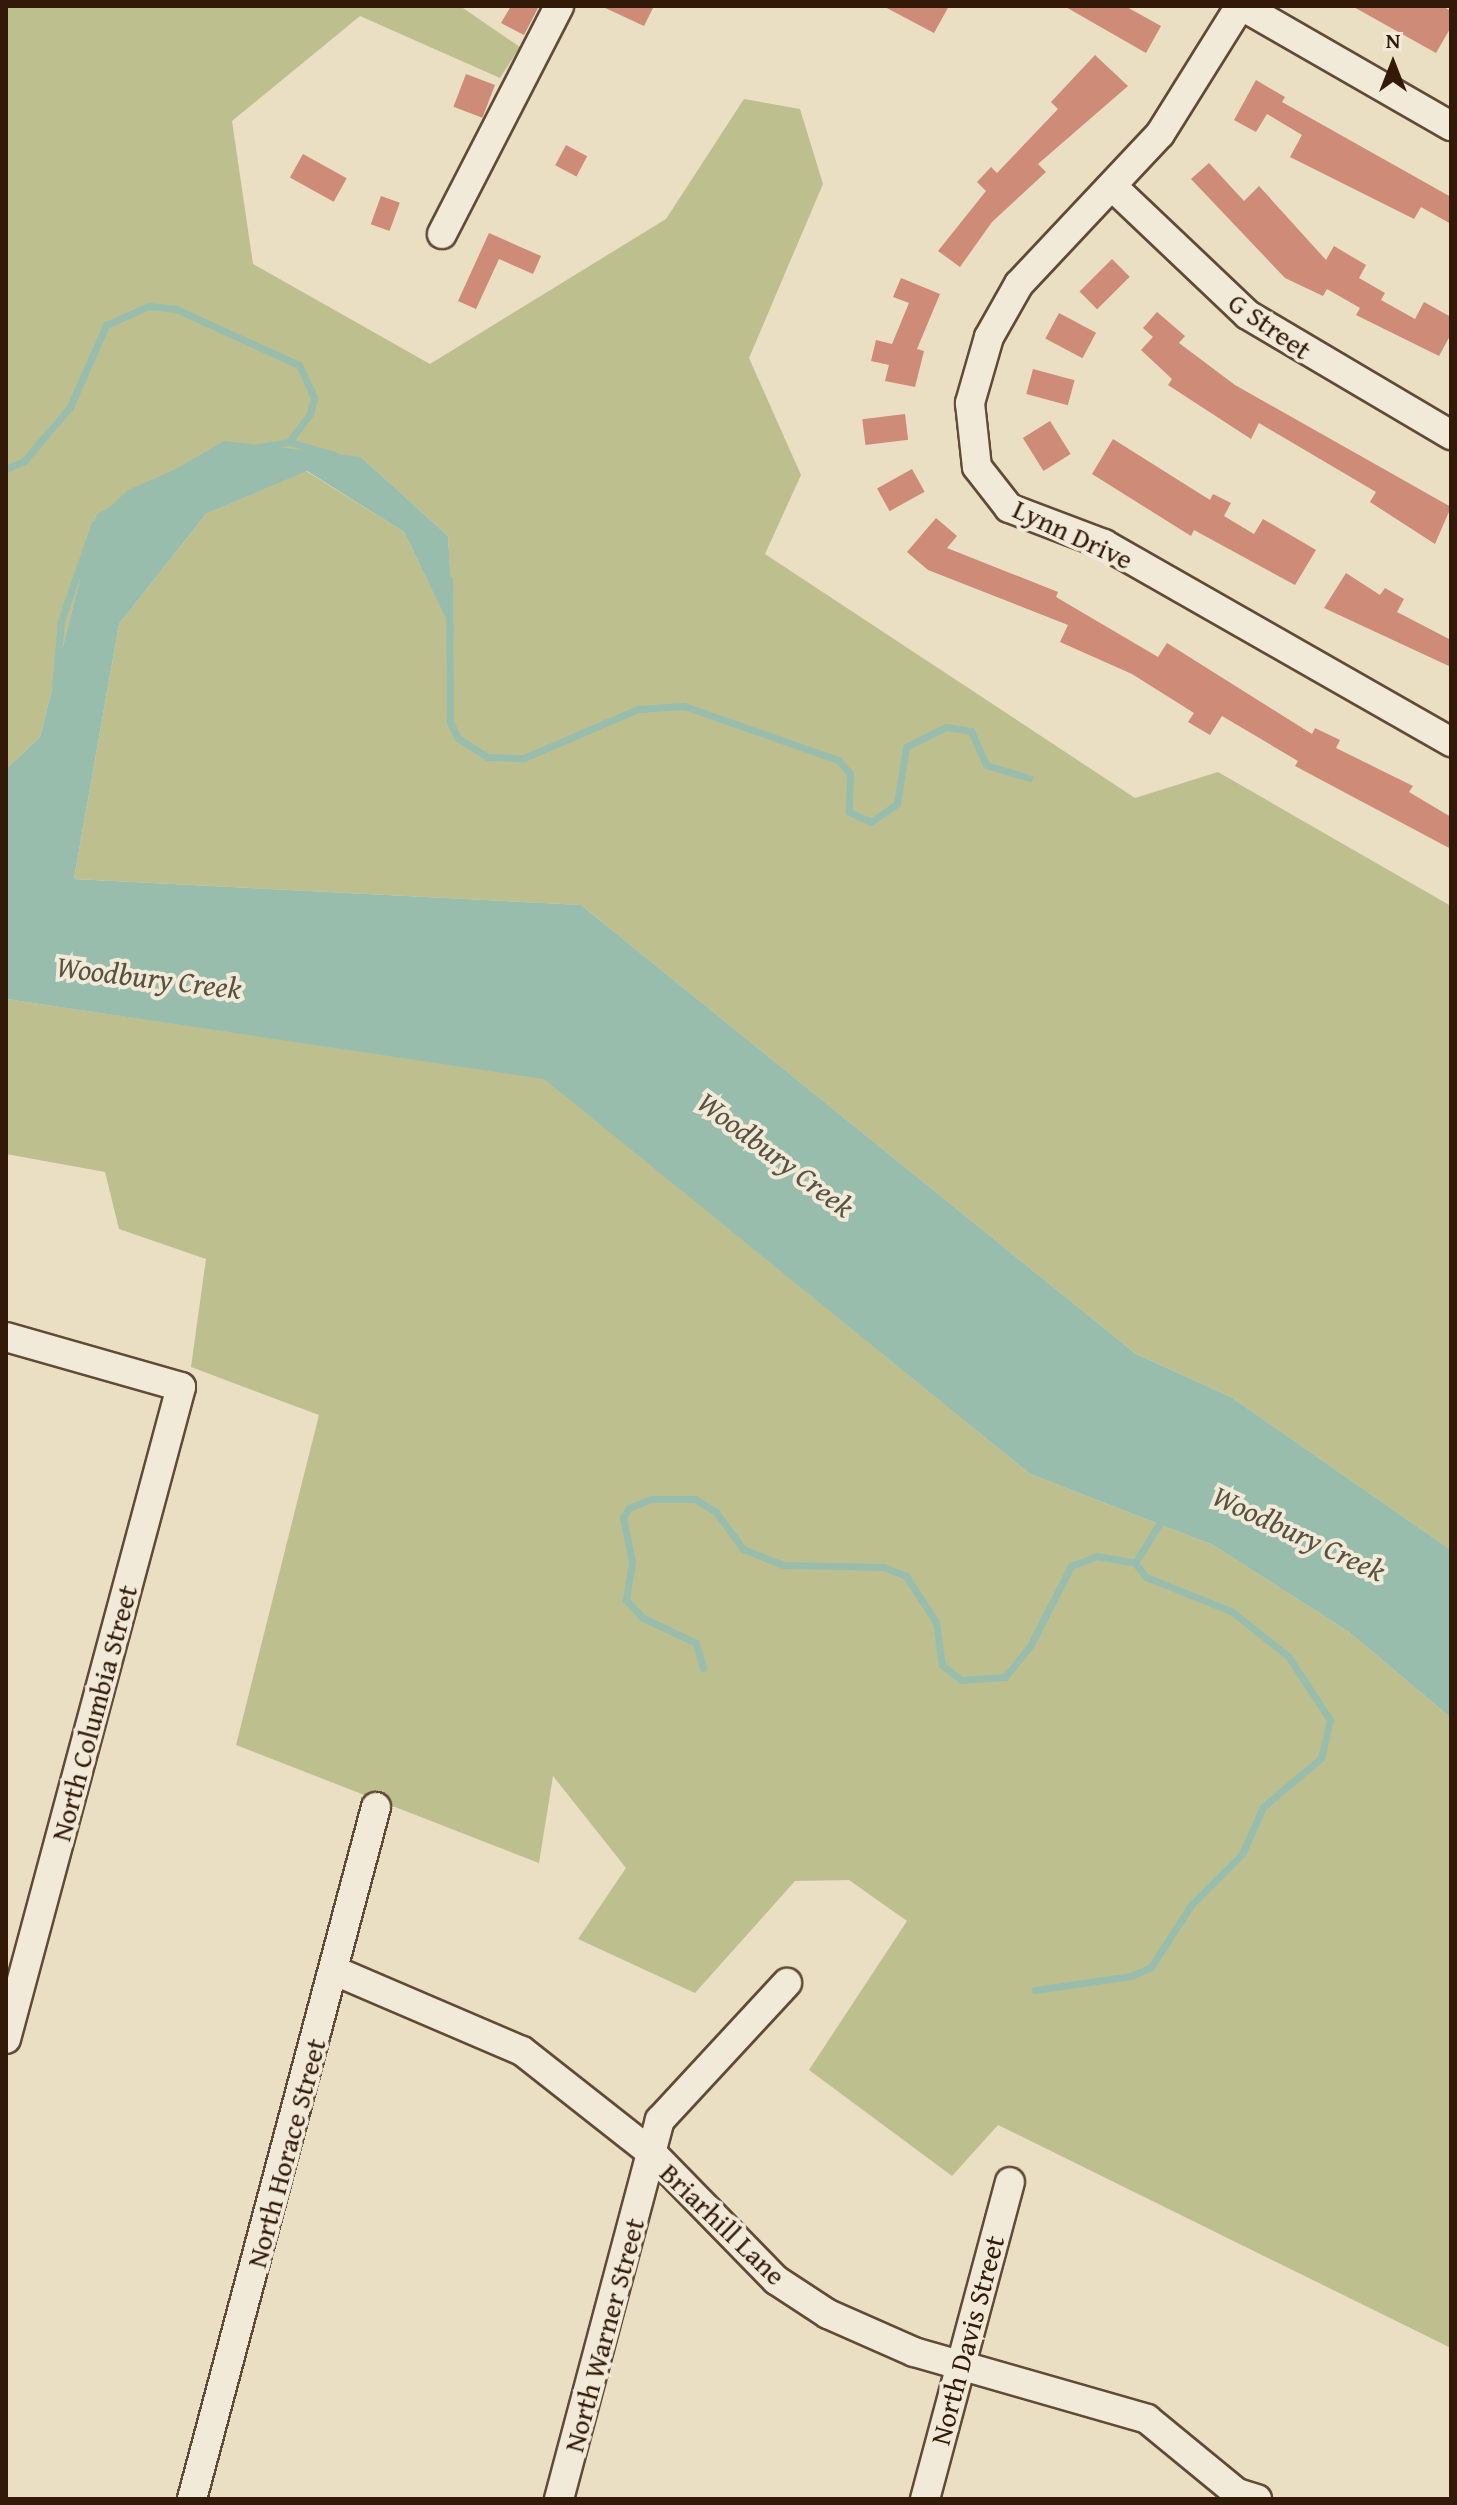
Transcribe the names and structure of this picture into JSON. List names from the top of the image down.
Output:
{
  "streets": {
    "street": [
      "G Street",
      "Lynn Drive",
      "North Columbia Street",
      "North Horace Street",
      "Briarhill Lane",
      "North Warner Street",
      "North Davis Street"
    ]
  },
  "crossings": [
    ["G Street", "Lynn Drive"],
    ["North Horace Street", "Briarhill Lane"],
    ["Briarhill Lane", "North Warner Street"],
    ["Briarhill Lane", "North Davis Street"]
  ],
  "water": ["Woodbury Creek"],
  "north": "top"
}
